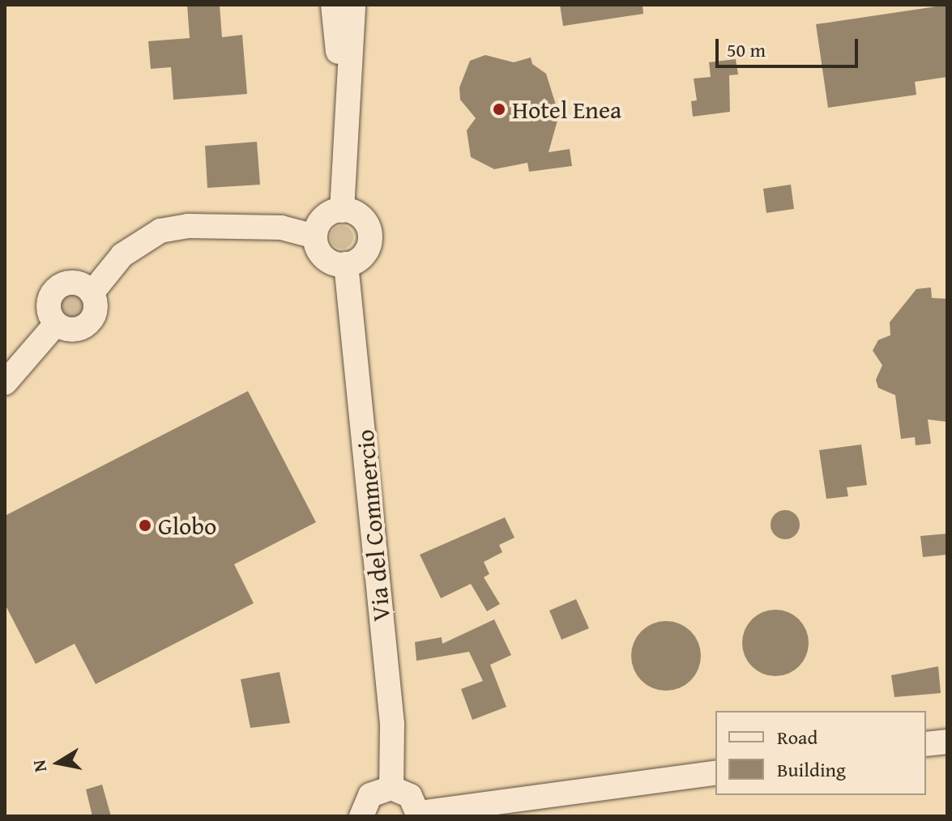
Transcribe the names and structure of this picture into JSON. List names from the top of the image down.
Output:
{
  "streets": {
    "street": ["Via del Commercio"]
  },
  "places": ["Hotel Enea", "Globo"],
  "legend": ["Road", "Building"],
  "scale_bar": "50 m",
  "north": "left"
}
